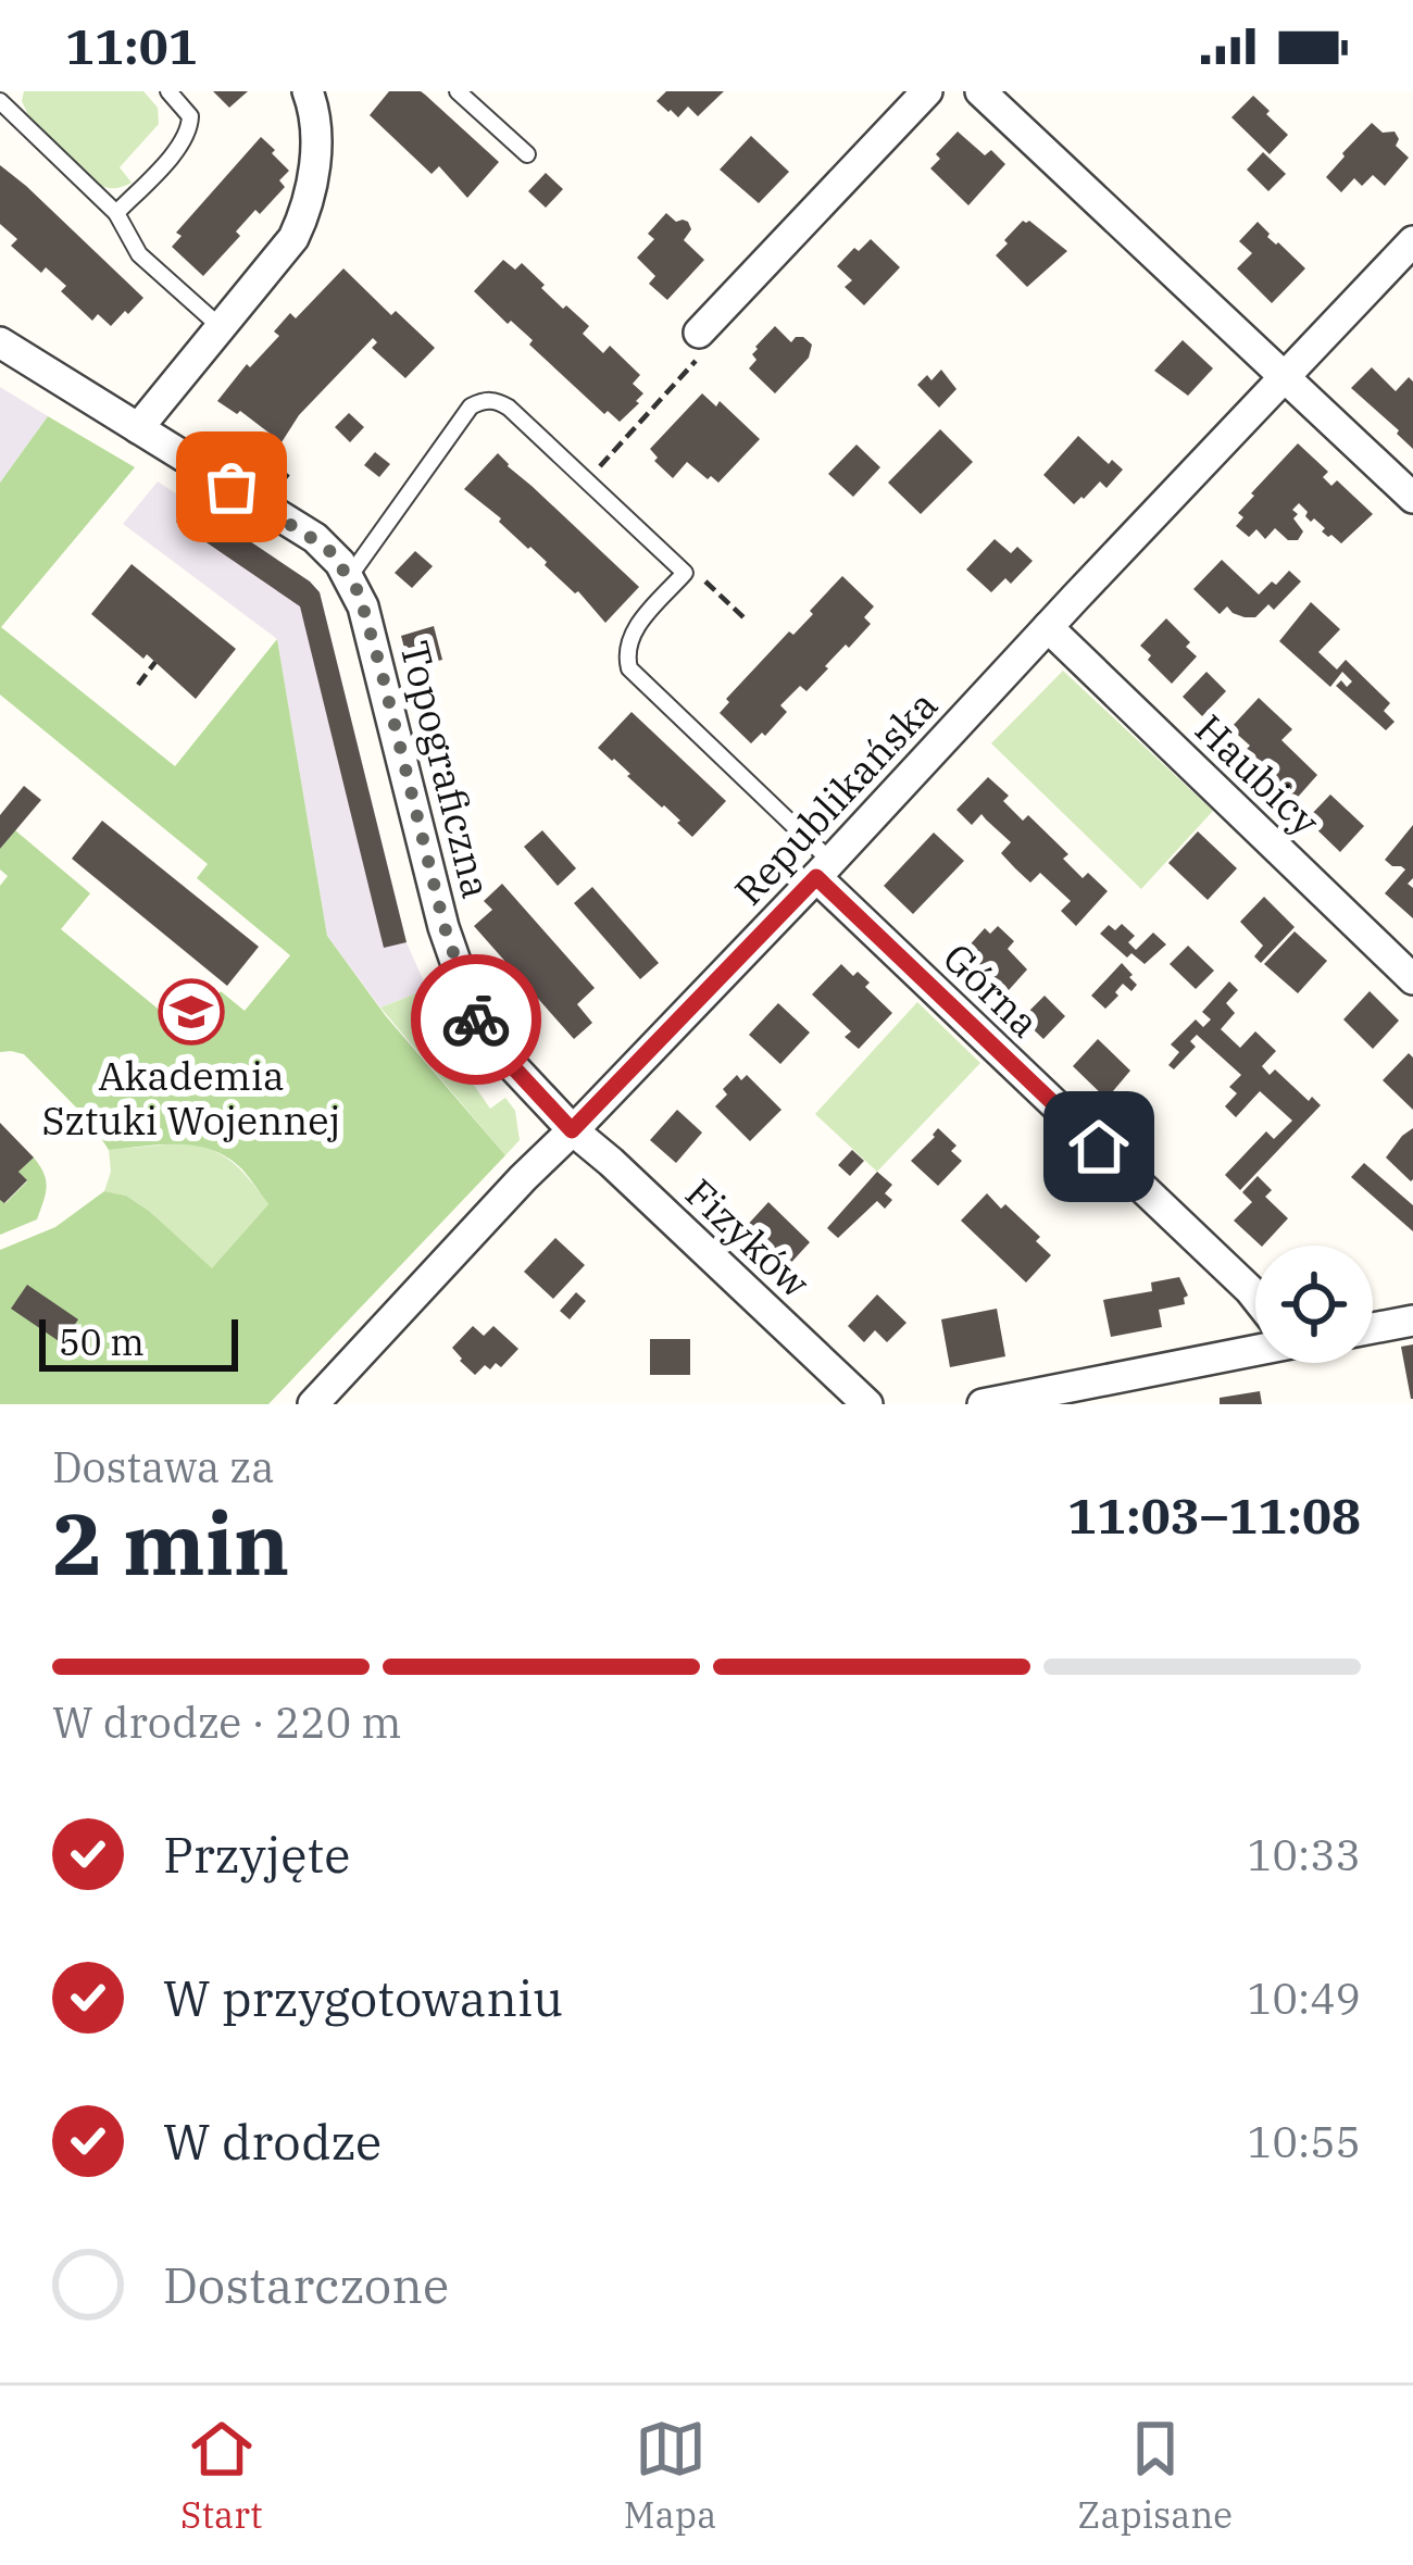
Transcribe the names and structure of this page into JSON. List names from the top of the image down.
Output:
{
  "streets": {
    "street": [
      "Topograficzna",
      "Haubicy",
      "Republikańska",
      "Górna",
      "Fizyków"
    ]
  },
  "crossings": [
    ["Topograficzna", "Republikańska"],
    ["Topograficzna", "Fizyków"],
    ["Haubicy", "Republikańska"],
    ["Republikańska", "Górna"],
    ["Republikańska", "Fizyków"]
  ],
  "places": {
    "school or university": ["Akademia Sztuki Wojennej"]
  },
  "scale_bar": "50 m",
  "page": {
    "status": "11:01",
    "scale": "50 m",
    "heading": ["2 min", "Dostawa za", "11:03–11:08"],
    "bar": "W drodze · 220 m",
    "list": [
      ["Przyjęte", "10:33"],
      ["W przygotowaniu", "10:49"],
      ["W drodze", "10:55"],
      "Dostarczone"
    ],
    "tabs": ["Start", "Mapa", "Zapisane"]
  }
}
